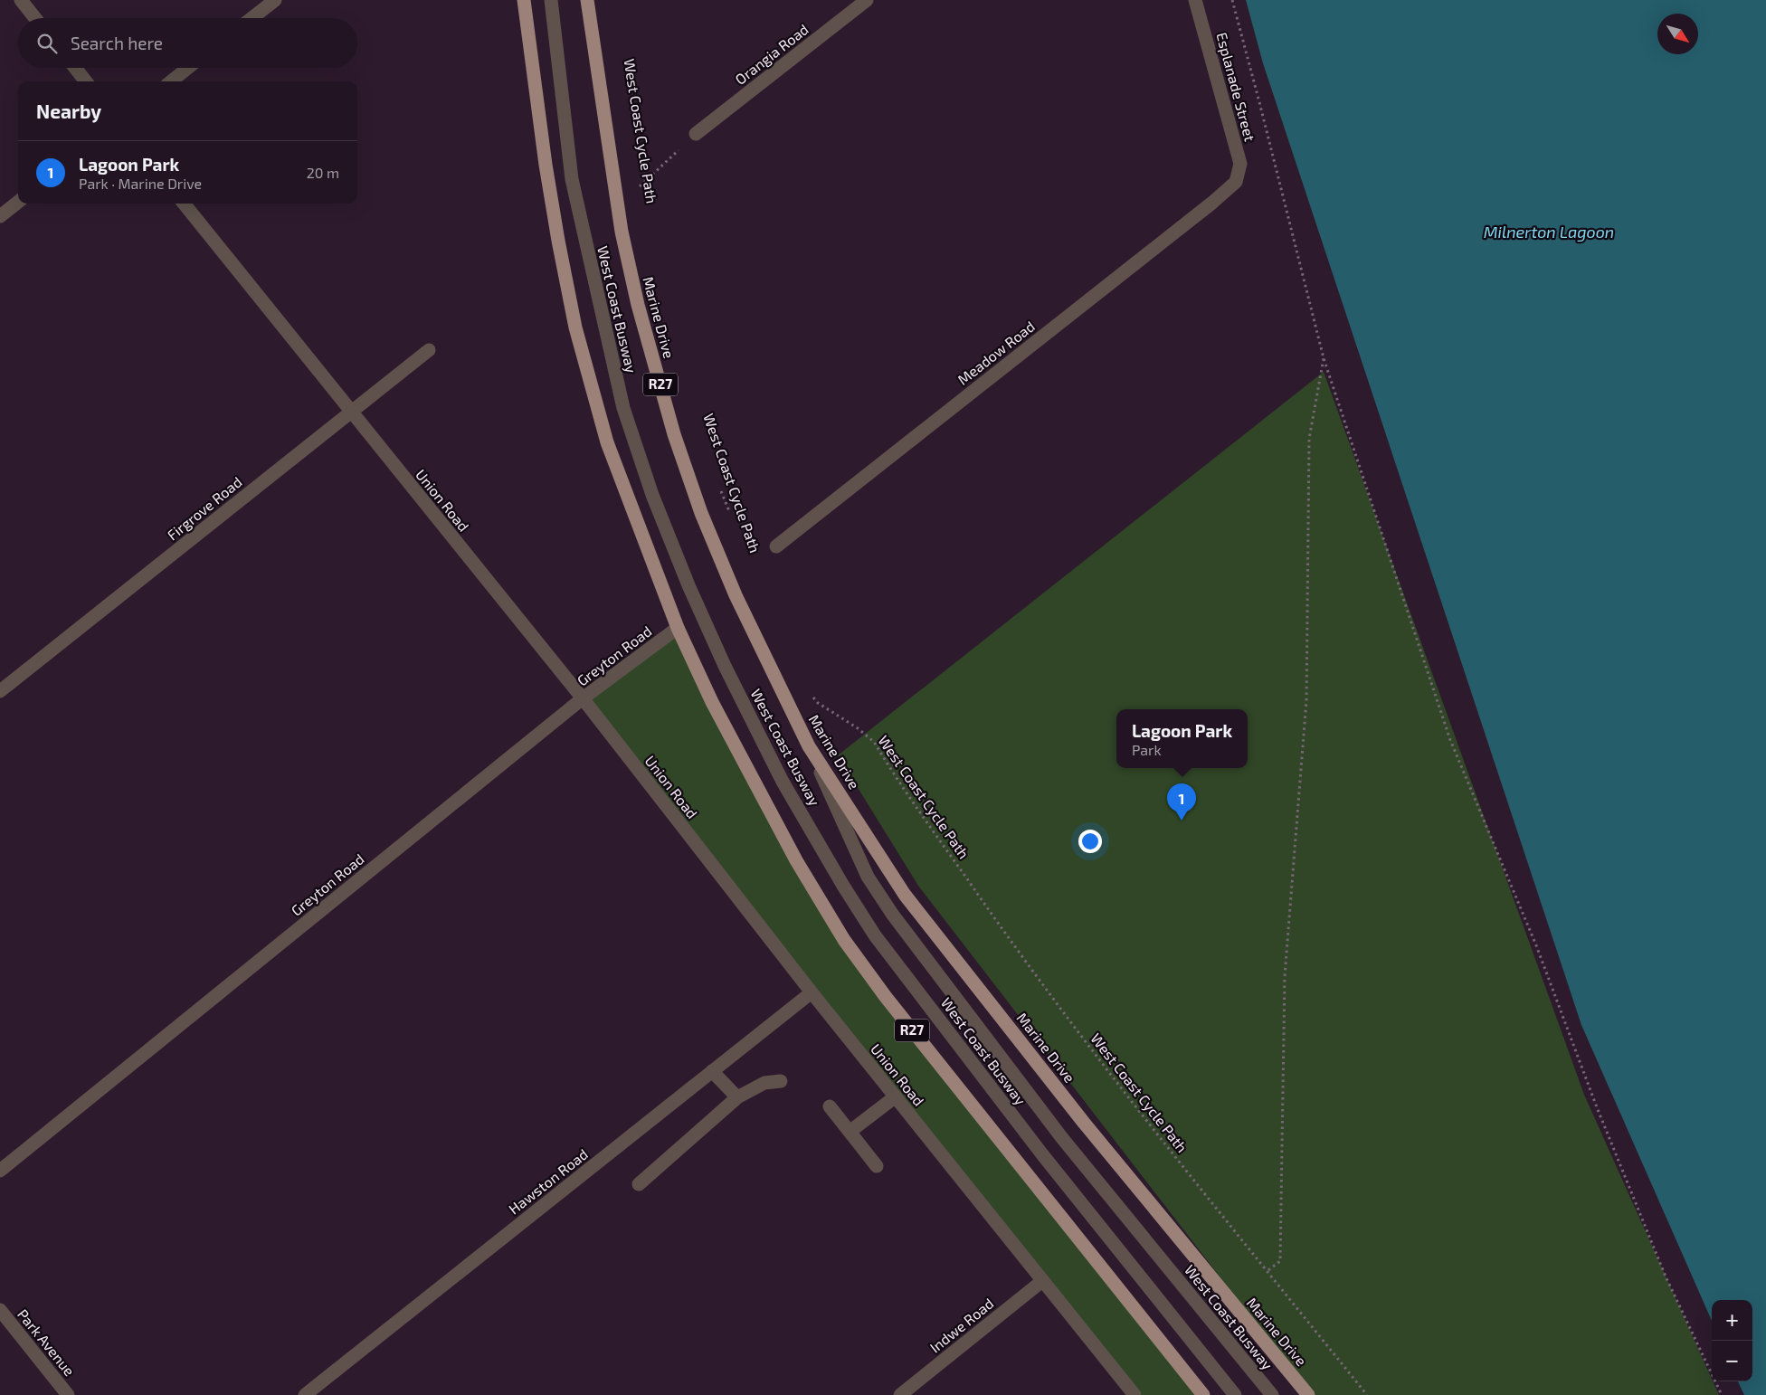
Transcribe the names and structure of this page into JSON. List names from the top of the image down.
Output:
{
  "streets": {
    "main road": ["Marine Drive", "R27"],
    "street": [
      "Orangia Road",
      "Esplanade Street",
      "West Coast Busway",
      "Meadow Road",
      "Union Road",
      "Firgrove Road",
      "Greyton Road",
      "Hawston Road",
      "Indwe Road",
      "Park Avenue"
    ],
    "path": ["West Coast Cycle Path"]
  },
  "crossings": [
    ["Orangia Road", "West Coast Cycle Path"],
    ["Esplanade Street", "Meadow Road"],
    ["West Coast Busway", "Marine Drive"],
    ["R27", "Greyton Road"],
    ["Union Road", "Firgrove Road"],
    ["Union Road", "Greyton Road"],
    ["Union Road", "Hawston Road"],
    ["Union Road", "Indwe Road"]
  ],
  "water": ["Milnerton Lagoon"],
  "north": "bottom right",
  "page": {
    "search": "Search here",
    "heading": "Nearby",
    "list": [
      {
        "mark": "1",
        "name": "Lagoon Park",
        "note": "Park · Marine Drive",
        "value": "20 m"
      }
    ],
    "popup": ["Lagoon Park", "Park"],
    "pins": "1",
    "map_buttons": ["+", "−"]
  }
}
